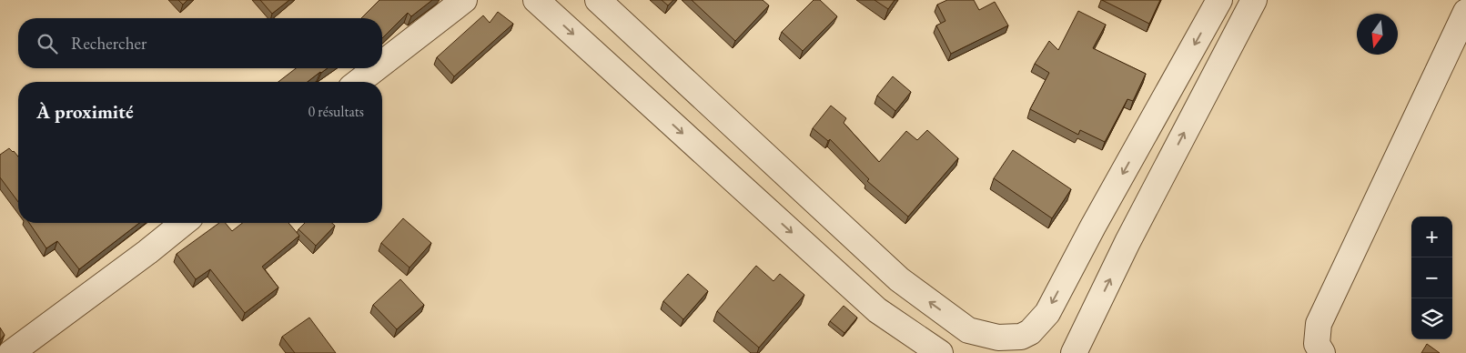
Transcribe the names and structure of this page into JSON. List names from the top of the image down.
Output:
{
  "north": "bottom",
  "page": {
    "search": "Rechercher",
    "heading": ["À proximité", "0 résultats"],
    "map_buttons": ["+", "−"]
  }
}
